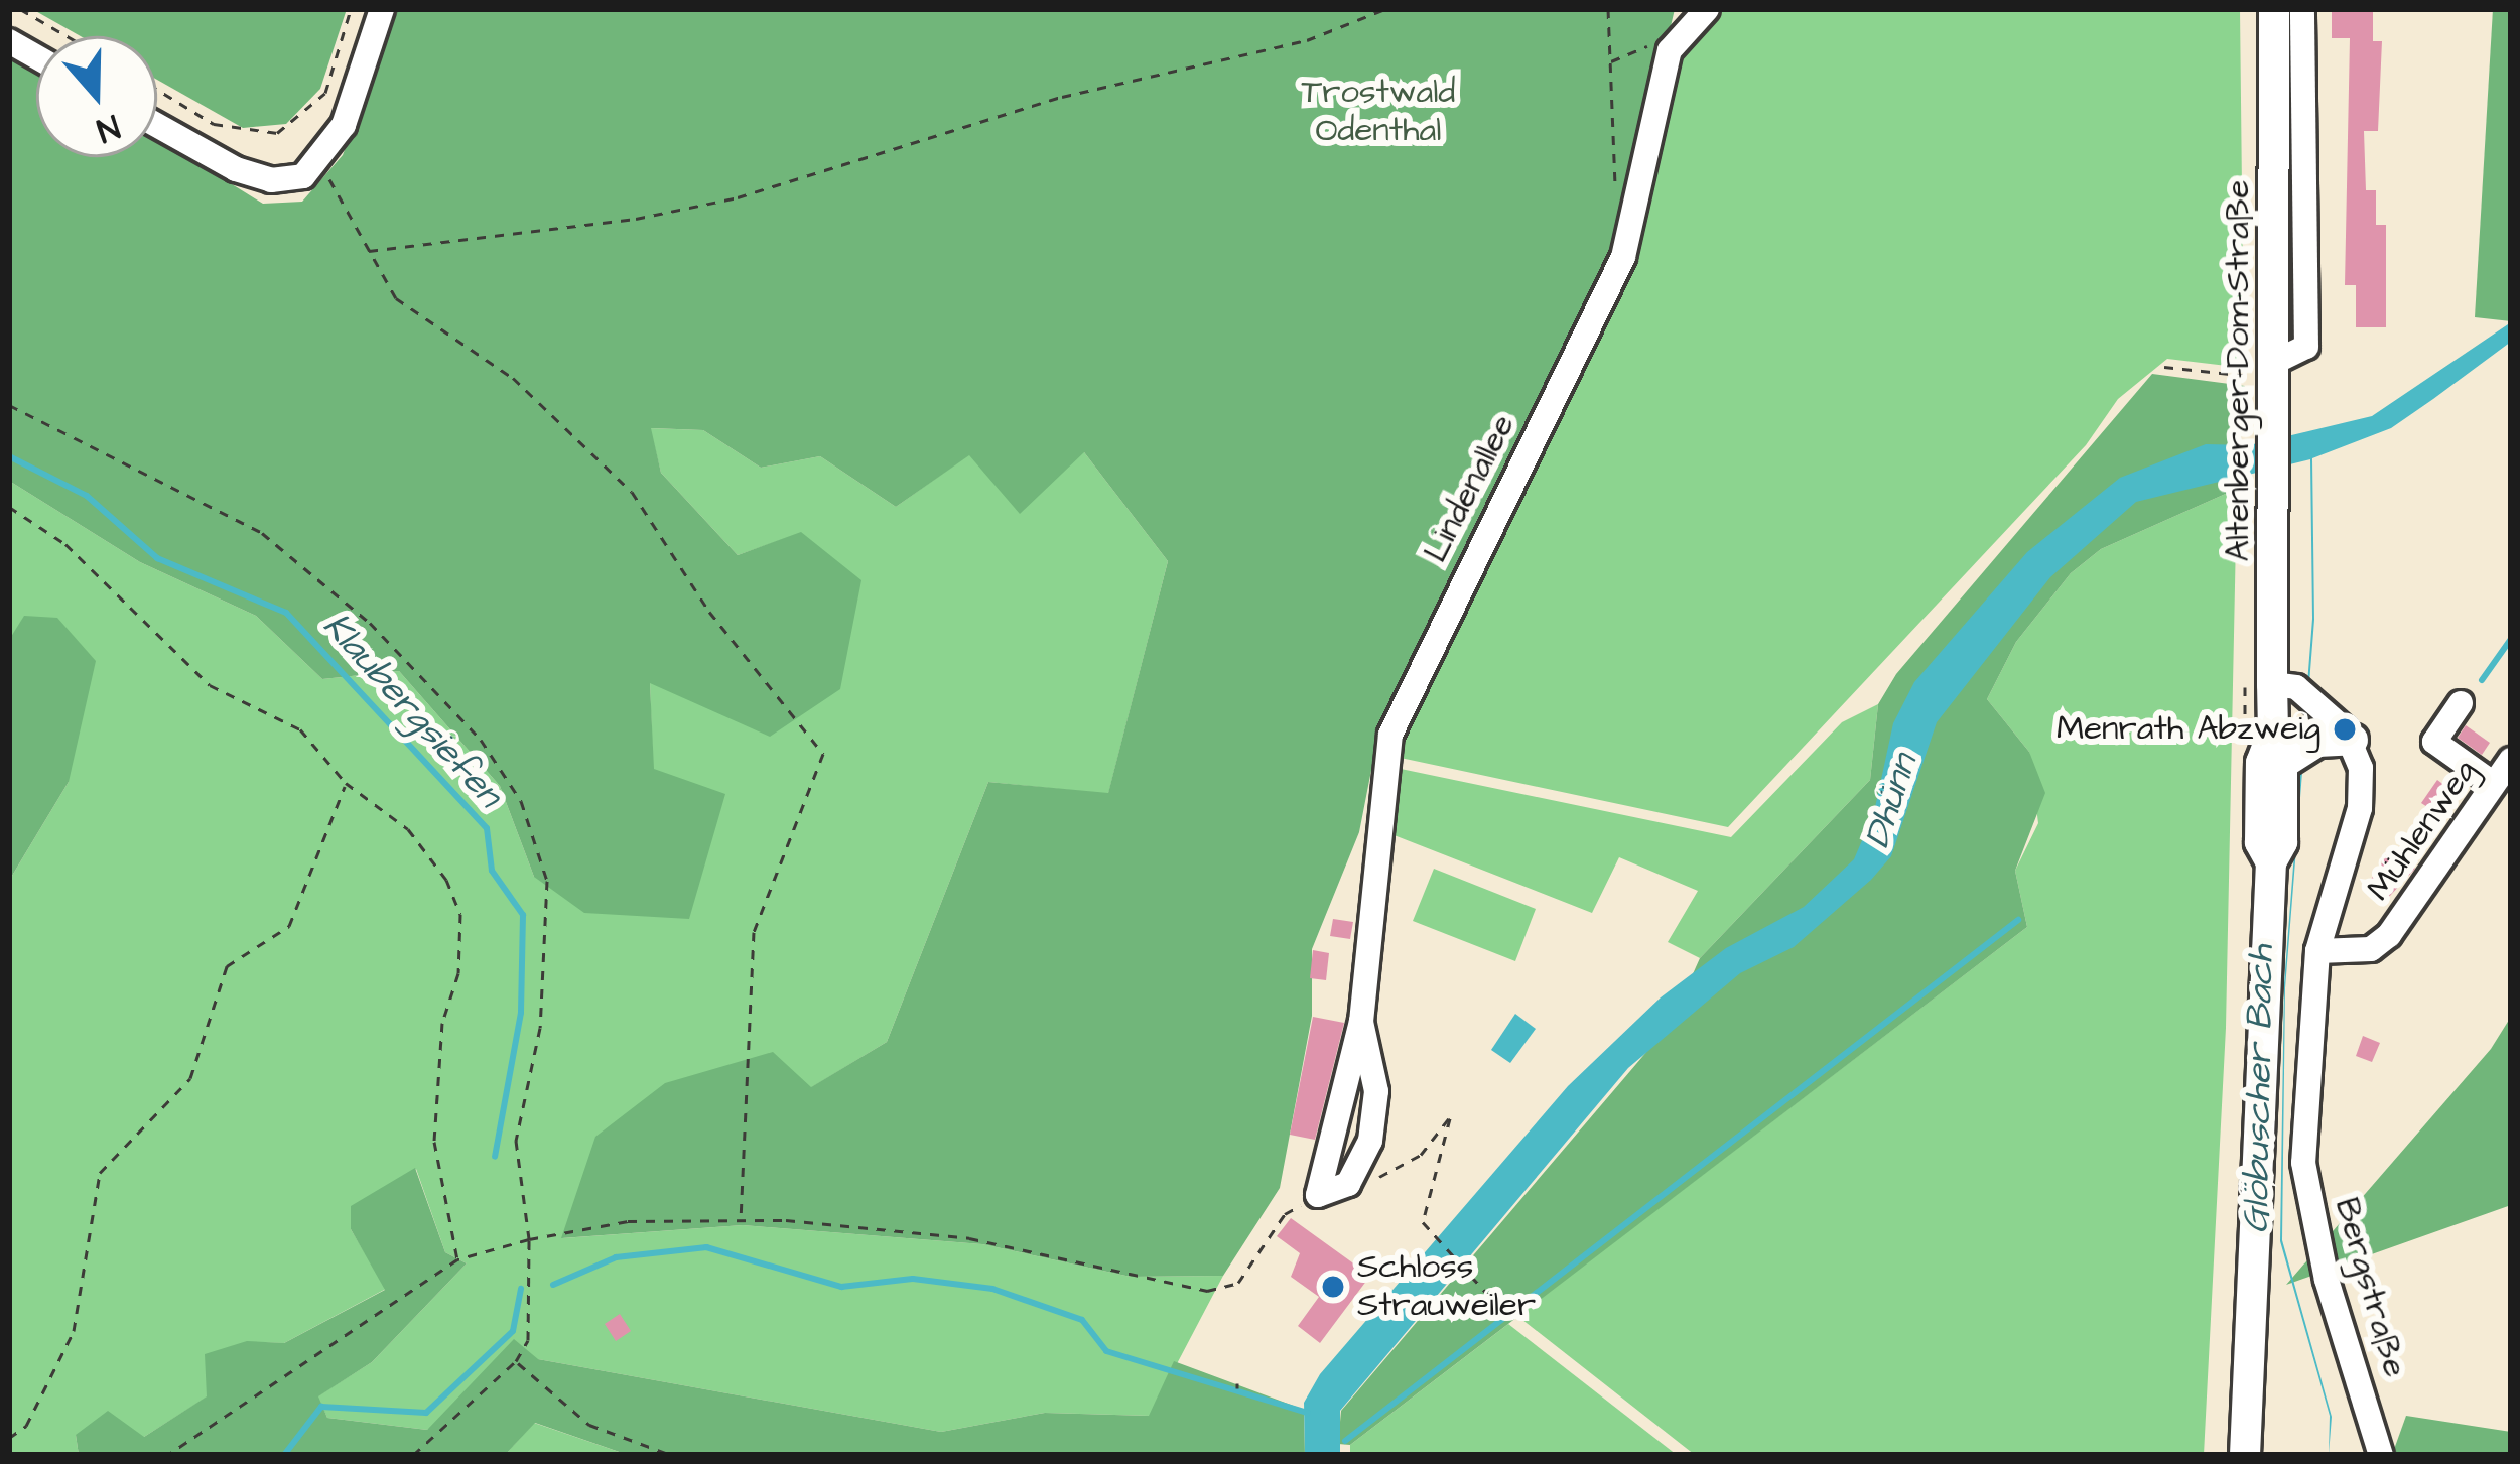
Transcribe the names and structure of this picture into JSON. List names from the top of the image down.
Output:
{
  "streets": {
    "main road": ["Altenberger-Dom-Straße"],
    "street": ["Lindenallee", "Mühlenweg", "Bergstraße"]
  },
  "crossings": [
    ["Mühlenweg", "Bergstraße"]
  ],
  "water": ["Klaubergsiefen", "Dhünn", "Glöbuscher Bach"],
  "parks": ["Trostwald Odenthal"],
  "places": ["Menrath Abzweig", "Schloss Strauweiler"],
  "north": "bottom"
}
